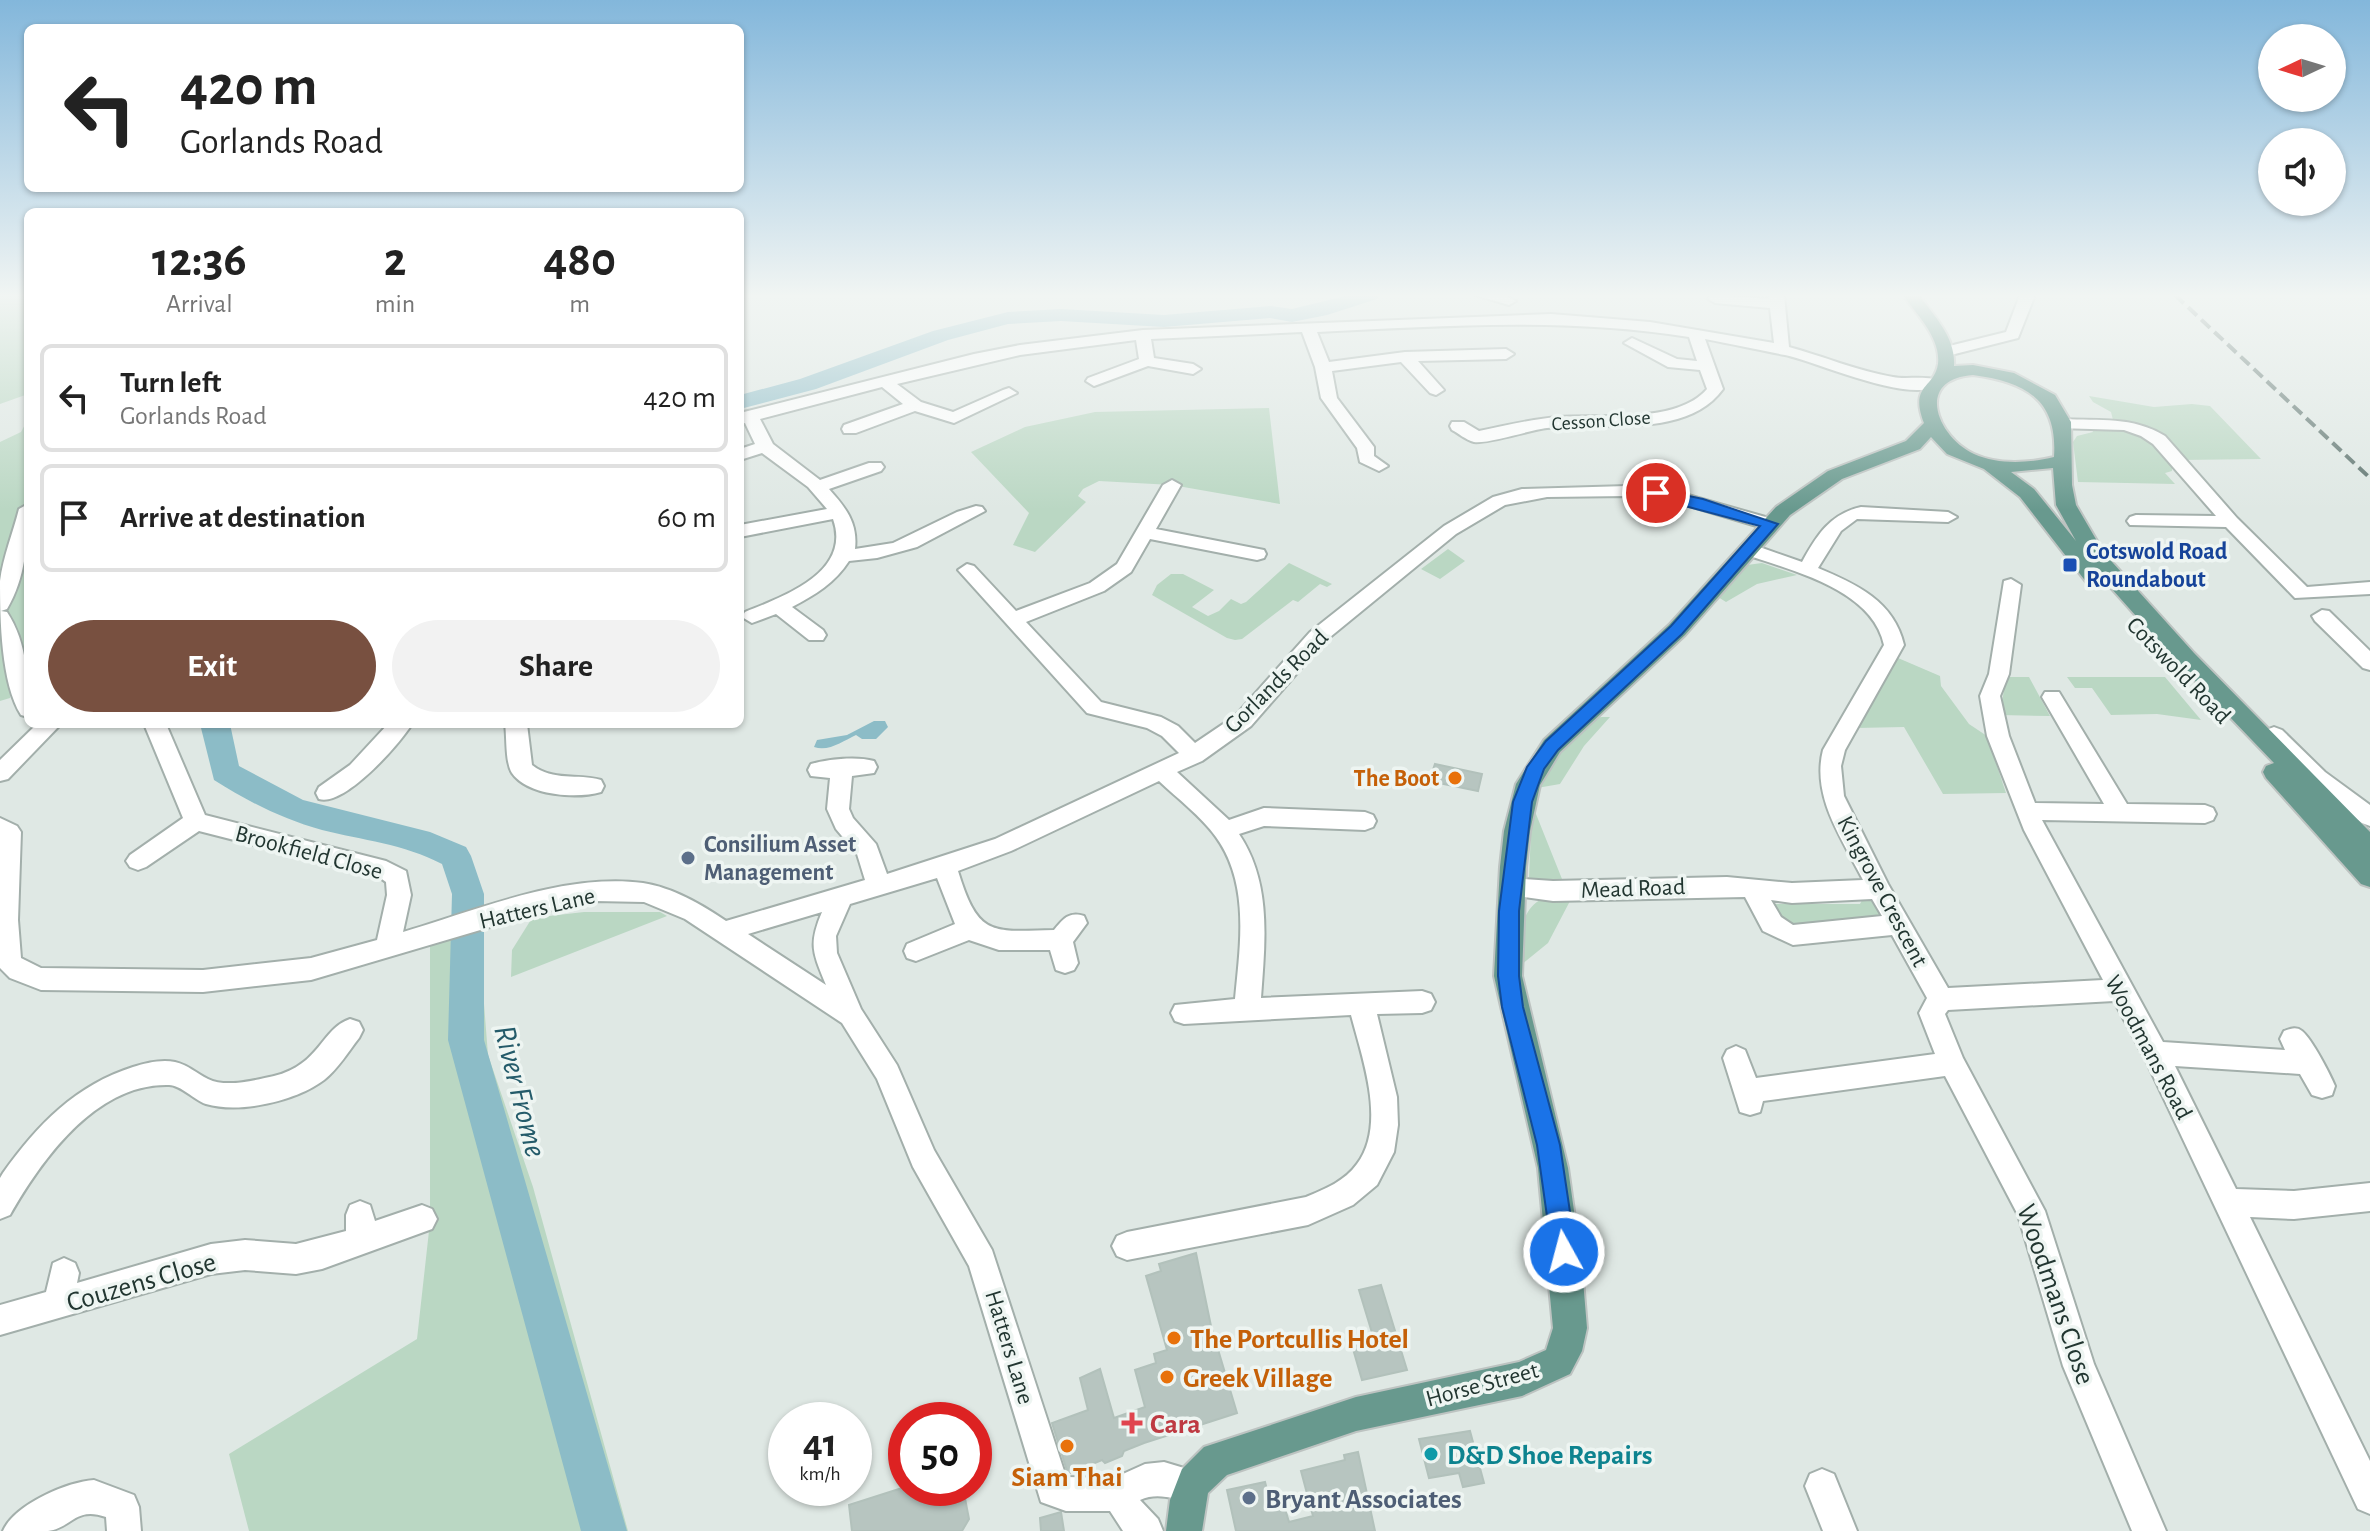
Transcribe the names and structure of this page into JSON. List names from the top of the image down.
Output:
{
  "streets": {
    "main road": ["Cotswold Road", "Horse Street"],
    "street": [
      "Cesson Close",
      "Gorlands Road",
      "Brookfield Close",
      "Mead Road",
      "Kingrove Crescent",
      "Hatters Lane",
      "Woodmans Road",
      "Couzens Close",
      "Woodmans Close"
    ]
  },
  "crossings": [
    ["Cotswold Road", "Horse Street"],
    ["Gorlands Road", "Hatters Lane"],
    ["Gorlands Road", "Horse Street"],
    ["Brookfield Close", "Hatters Lane"],
    ["Mead Road", "Kingrove Crescent"],
    ["Mead Road", "Horse Street"],
    ["Kingrove Crescent", "Woodmans Close"],
    ["Kingrove Crescent", "Horse Street"]
  ],
  "water": ["River Frome"],
  "places": {
    "transit": ["Cotswold Road Roundabout"],
    "other": [
      "The Boot",
      "Consilium Asset Management",
      "The Portcullis Hotel",
      "Greek Village",
      "Siam Thai",
      "D&D Shoe Repairs",
      "Bryant Associates"
    ],
    "health": ["Cara"]
  },
  "north": "left",
  "page": {
    "turn": ["420 m", "Gorlands Road"],
    "eta": [
      "12:36",
      "Arrival",
      "2",
      "min",
      "480",
      "m"
    ],
    "list": [
      {
        "name": "Turn left",
        "note": "Gorlands Road",
        "value": "420 m"
      },
      {
        "name": "Arrive at destination",
        "value": "60 m"
      }
    ],
    "buttons": ["Exit", "Share"],
    "speed": "41 km/h",
    "limit": "50"
  }
}
